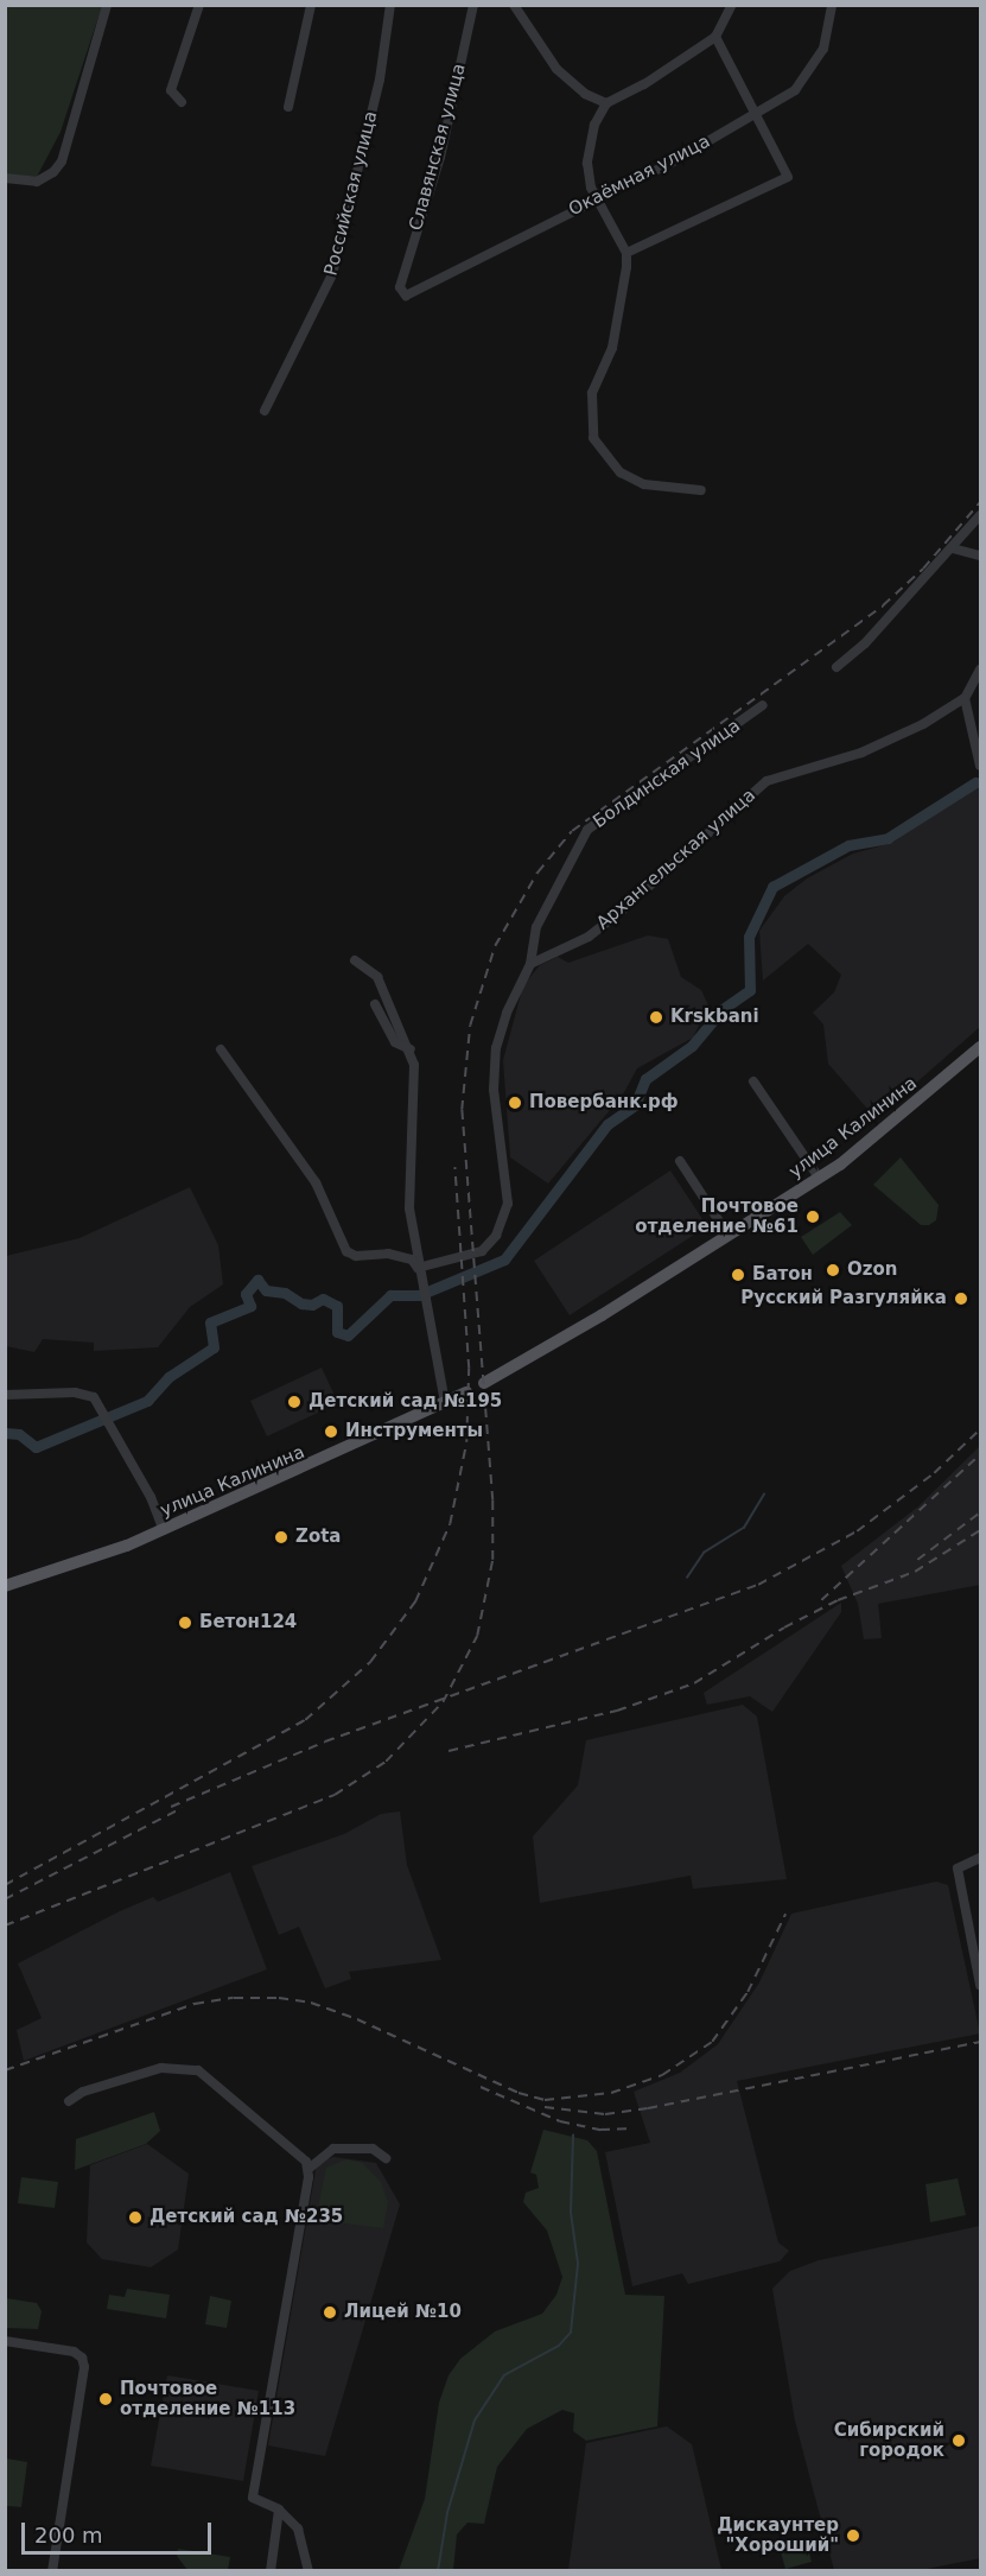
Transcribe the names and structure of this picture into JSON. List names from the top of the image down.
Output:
{
  "streets": {
    "main road": ["улица Калинина"],
    "street": [
      "Славянская улица",
      "Окаёмная улица",
      "Российская улица",
      "Болдинская улица",
      "Архангельская улица"
    ]
  },
  "crossings": [
    ["Славянская улица", "Окаёмная улица"],
    ["Болдинская улица", "Архангельская улица"]
  ],
  "places": [
    "Krskbani",
    "Повербанк.рф",
    "Почтовое отделение №61",
    "Ozon",
    "Батон",
    "Русский Разгуляйка",
    "Детский сад №195",
    "Инструменты",
    "Zota",
    "Бетон124",
    "Детский сад №235",
    "Лицей №10",
    "Почтовое отделение №113",
    "Сибирский городок",
    "Дискаунтер \"Хороший\""
  ],
  "scale_bar": "200 m"
}
